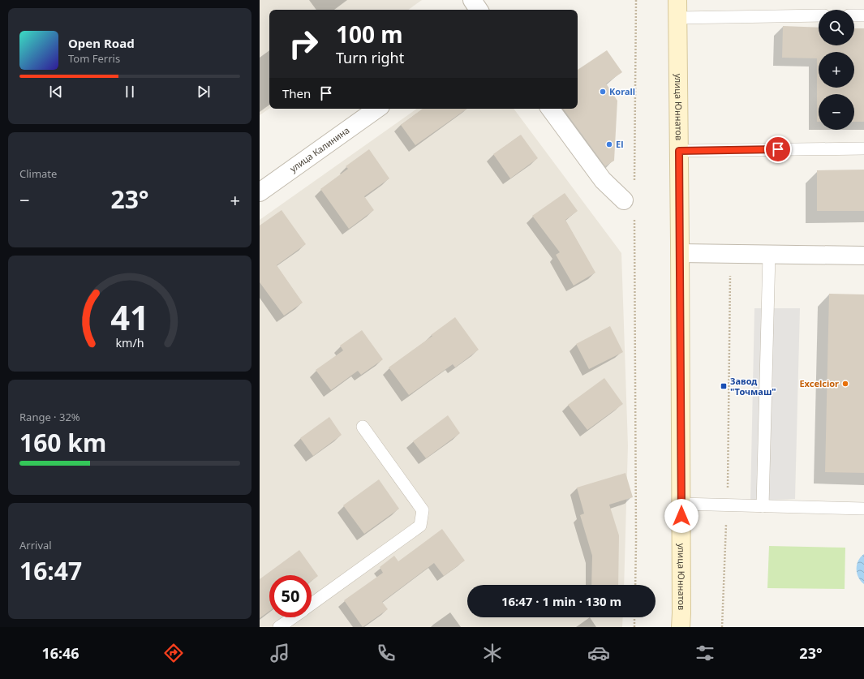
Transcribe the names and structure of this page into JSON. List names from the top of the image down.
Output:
{
  "streets": {
    "main road": ["улица Юннатов"],
    "street": ["улица Калинина"]
  },
  "places": {
    "other": ["Korall", "El", "Excelcior"],
    "transit": ["Завод \"Точмаш\""]
  },
  "page": {
    "map_buttons": ["+", "−"],
    "turn": ["100 m", "Turn right"],
    "song": ["Open Road", "Tom Ferris"],
    "then": "Then",
    "tile": [
      "Climate",
      ["Range · 32%", "160 km"],
      ["Arrival", "16:47"]
    ],
    "heat": ["−", "23°", "+"],
    "limit": "50",
    "trip": "16:47 · 1 min · 130 m",
    "tabs": ["16:46", "23°"],
    "gauge": ["41", "km/h"]
  }
}
